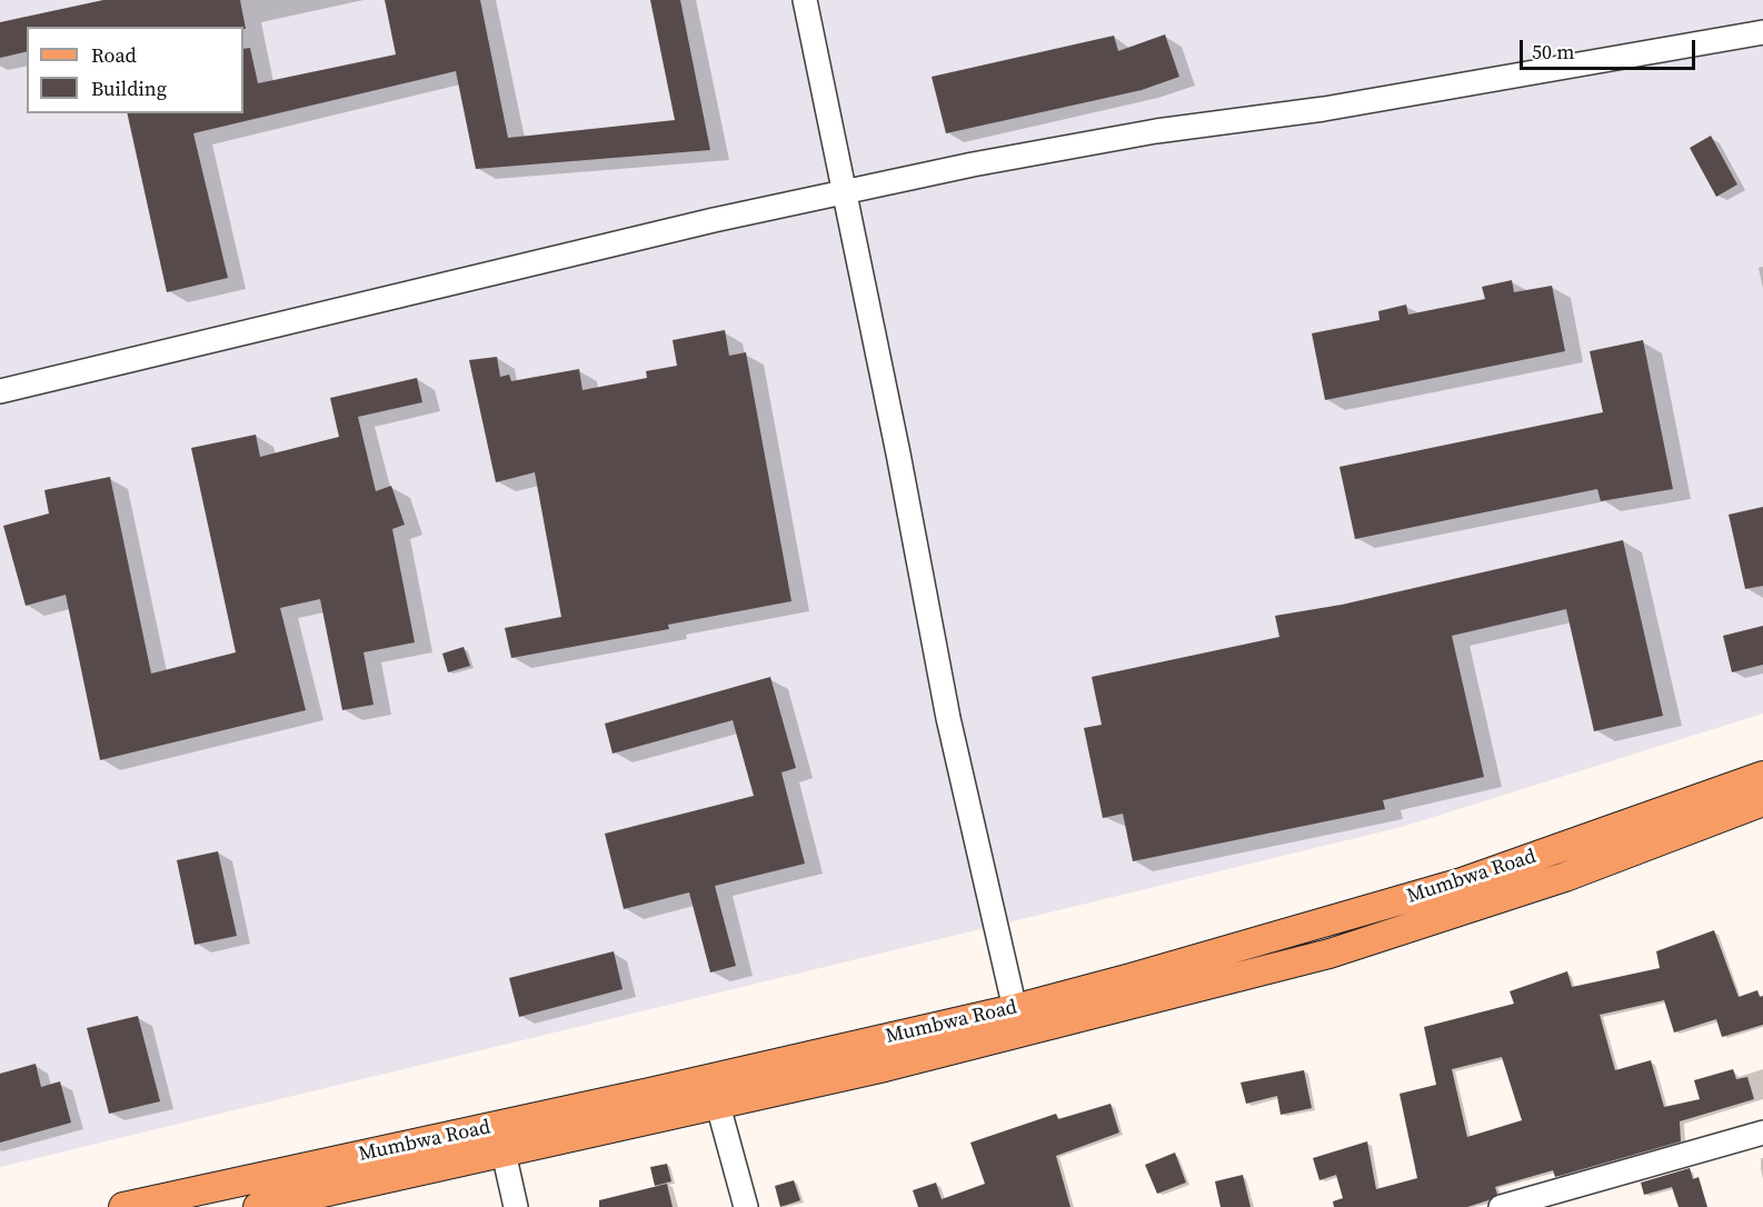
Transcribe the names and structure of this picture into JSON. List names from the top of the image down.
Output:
{
  "streets": {
    "main road": ["Mumbwa Road"]
  },
  "legend": ["Road", "Building"],
  "scale_bar": "50 m"
}
